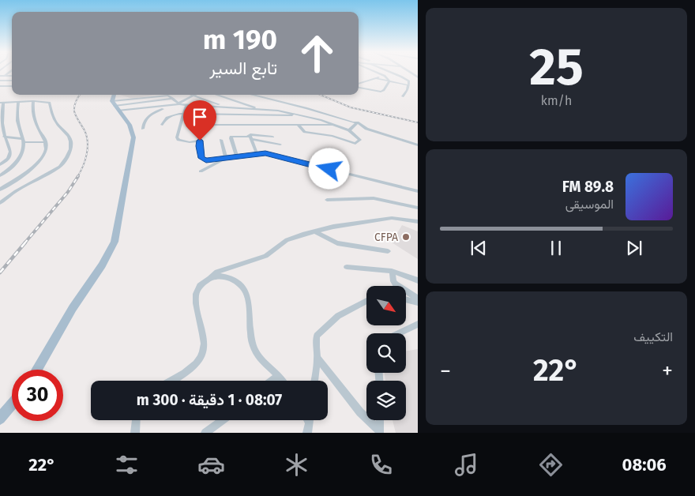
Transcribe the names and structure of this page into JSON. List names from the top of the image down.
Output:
{
  "places": ["CFPA"],
  "north": "bottom right",
  "page": {
    "tile": [
      ["25", "km/h"],
      "التكييف"
    ],
    "turn": ["190 m", "تابع السير"],
    "song": ["89.8 FM", "الموسيقى"],
    "heat": ["−", "22°", "+"],
    "limit": "30",
    "trip": "08:07 · 1 دقيقة · 300 m",
    "tabs": ["08:06", "22°"]
  }
}
